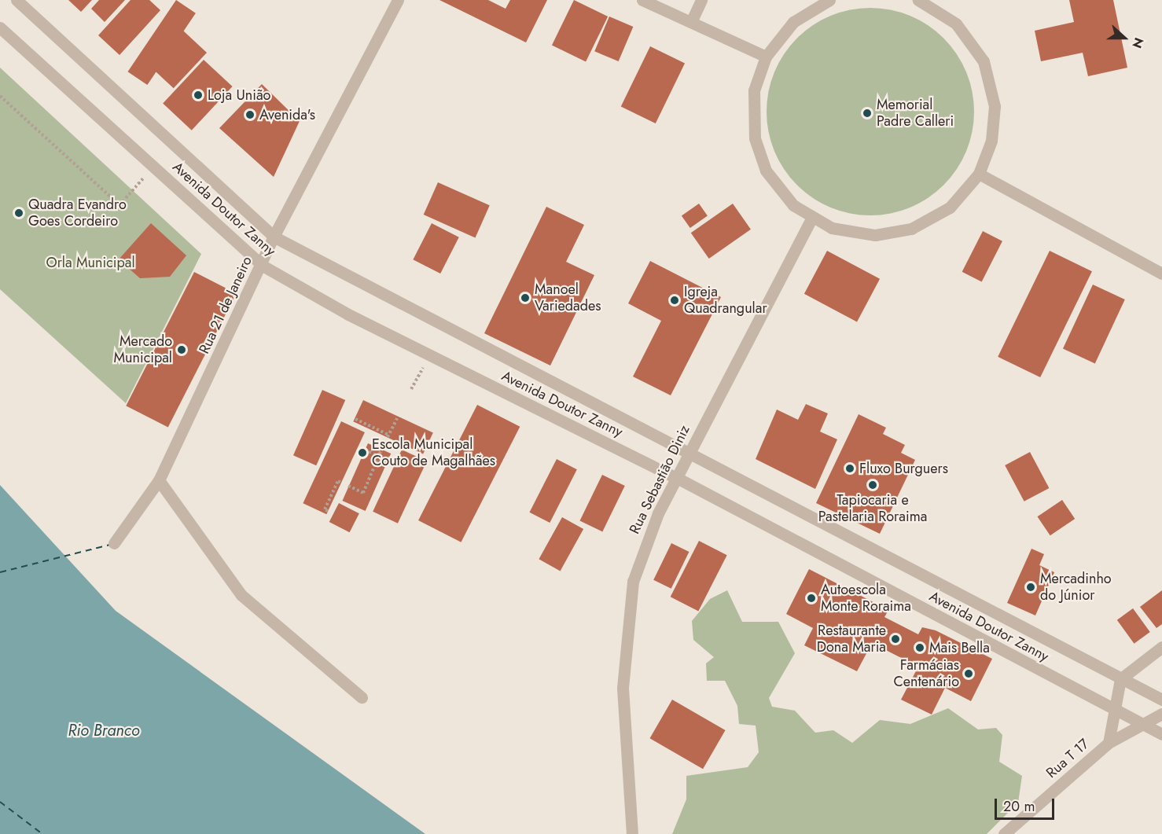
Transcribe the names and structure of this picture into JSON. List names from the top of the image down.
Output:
{
  "streets": {
    "street": [
      "Avenida Doutor Zanny",
      "Rua 21 de Janeiro",
      "Rua Sebastião Diniz",
      "Rua T 17"
    ]
  },
  "crossings": [
    ["Avenida Doutor Zanny", "Rua 21 de Janeiro"],
    ["Avenida Doutor Zanny", "Rua Sebastião Diniz"],
    ["Avenida Doutor Zanny", "Rua T 17"]
  ],
  "water": ["Rio Branco"],
  "parks": ["Orla Municipal"],
  "places": [
    "Loja União",
    "Memorial Padre Calleri",
    "Avenida's",
    "Quadra Evandro Goes Cordeiro",
    "Manoel Variedades",
    "Igreja Quadrangular",
    "Mercado Municipal",
    "Escola Municipal Couto de Magalhães",
    "Fluxo Burguers",
    "Tapiocaria e Pastelaria Roraima",
    "Mercadinho do Júnior",
    "Autoescola Monte Roraima",
    "Restaurante Dona Maria",
    "Mais Bella",
    "Farmácias Centenário"
  ],
  "scale_bar": "20 m",
  "north": "right"
}
